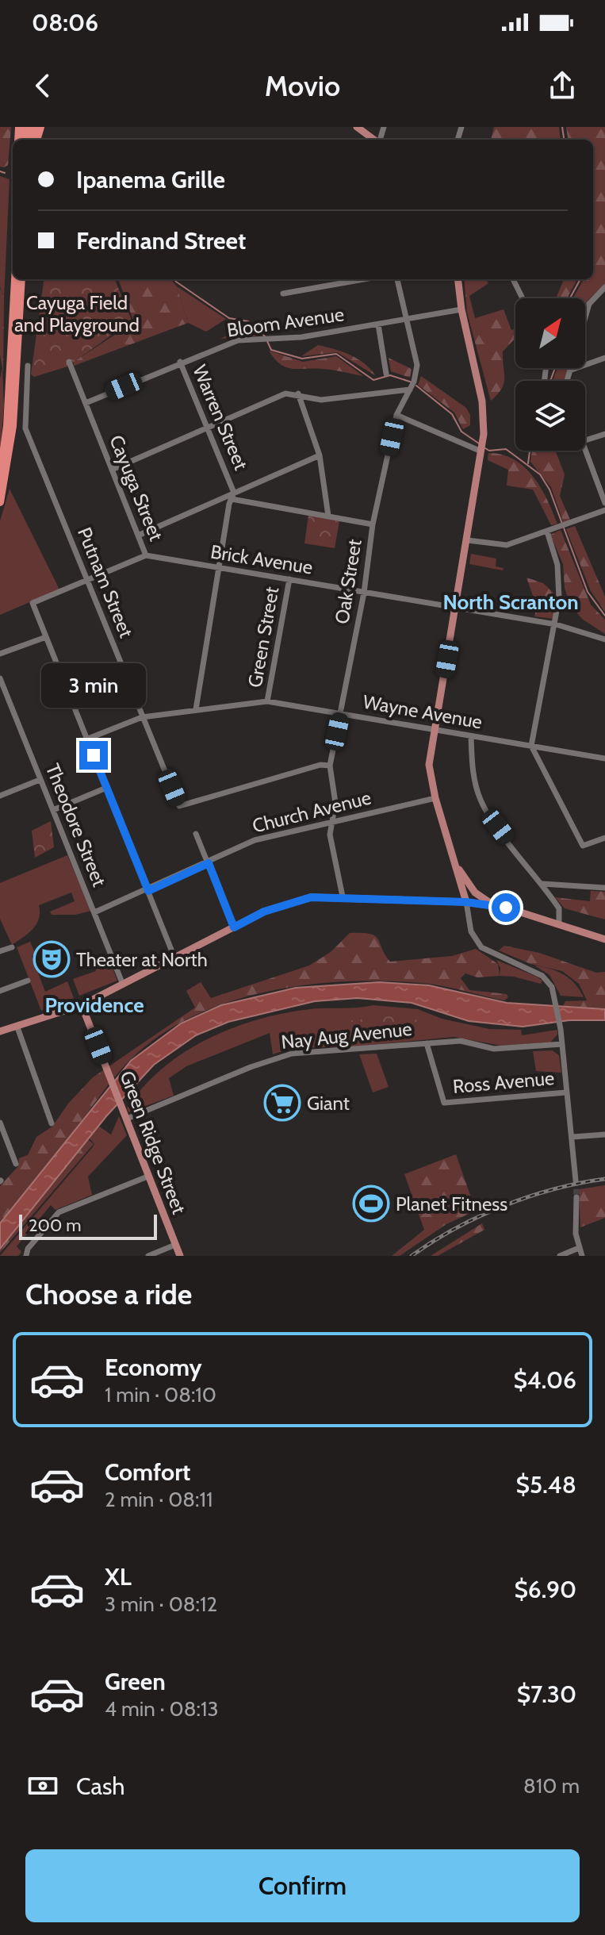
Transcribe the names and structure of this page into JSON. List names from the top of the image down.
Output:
{
  "streets": {
    "main road": ["Green Ridge Street"],
    "street": [
      "Bloom Avenue",
      "Warren Street",
      "Cayuga Street",
      "Brick Avenue",
      "Oak Street",
      "Putnam Street",
      "Green Street",
      "Wayne Avenue",
      "Church Avenue",
      "Theodore Street",
      "Nay Aug Avenue",
      "Ross Avenue"
    ]
  },
  "crossings": [
    ["Bloom Avenue", "Warren Street"],
    ["Bloom Avenue", "Cayuga Street"],
    ["Bloom Avenue", "Oak Street"],
    ["Warren Street", "Brick Avenue"],
    ["Warren Street", "Wayne Avenue"],
    ["Cayuga Street", "Brick Avenue"],
    ["Brick Avenue", "Oak Street"],
    ["Brick Avenue", "Green Street"],
    ["Oak Street", "Putnam Street"],
    ["Oak Street", "Wayne Avenue"],
    ["Oak Street", "Church Avenue"],
    ["Putnam Street", "Wayne Avenue"],
    ["Green Street", "Wayne Avenue"],
    ["Church Avenue", "Theodore Street"],
    ["Nay Aug Avenue", "Ross Avenue"],
    ["Nay Aug Avenue", "Green Ridge Street"]
  ],
  "districts": ["North Scranton", "Providence"],
  "parks": ["Cayuga Field and Playground"],
  "places": {
    "theatre": ["Theater at North"],
    "supermarket": ["Giant"],
    "sports": ["Planet Fitness"]
  },
  "scale_bar": "200 m",
  "north": "top right",
  "page": {
    "status": "08:06",
    "header": "Movio",
    "banner": ["Ipanema Grille", "Ferdinand Street"],
    "bubble": "3 min",
    "scale": "200 m",
    "heading": "Choose a ride",
    "list": [
      {
        "name": "Economy",
        "note": "1 min · 08:10",
        "value": "$4.06"
      },
      {
        "name": "Comfort",
        "note": "2 min · 08:11",
        "value": "$5.48"
      },
      {
        "name": "XL",
        "note": "3 min · 08:12",
        "value": "$6.90"
      },
      {
        "name": "Green",
        "note": "4 min · 08:13",
        "value": "$7.30"
      }
    ],
    "pay": ["Cash", "810 m"],
    "buttons": "Confirm"
  }
}
